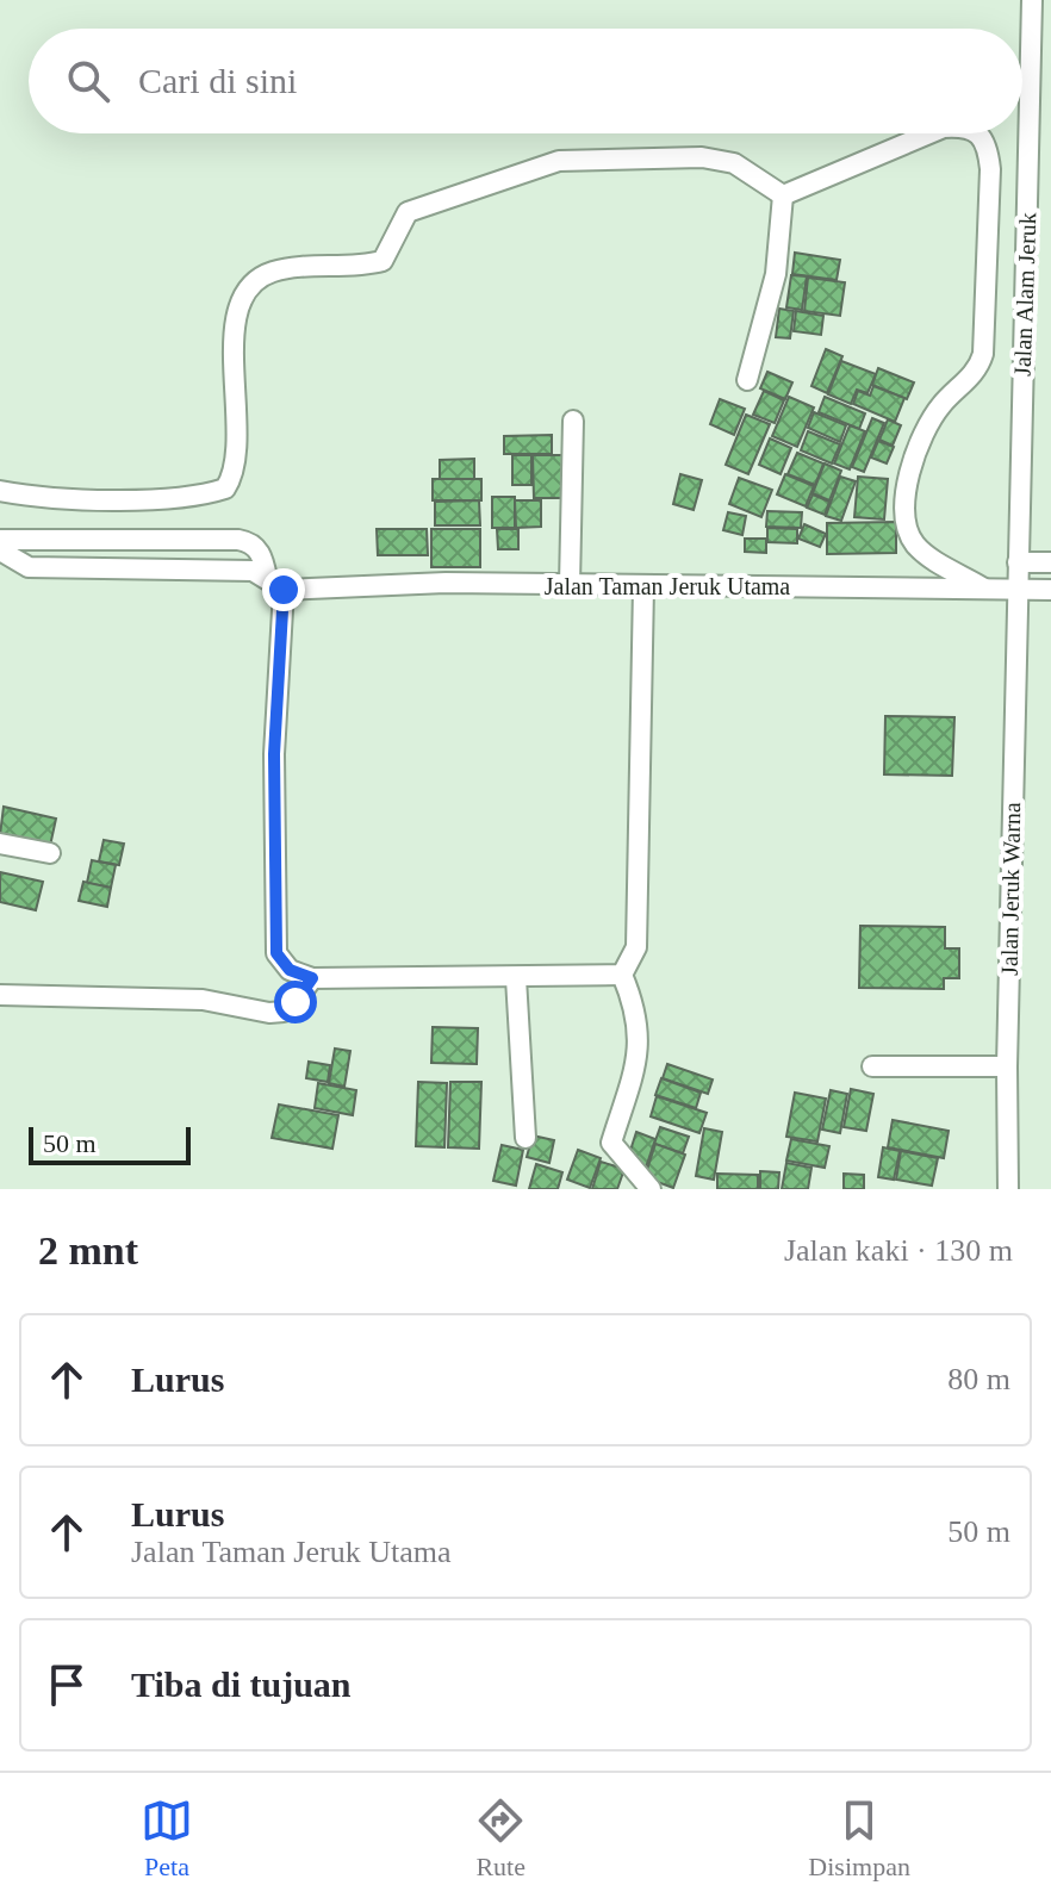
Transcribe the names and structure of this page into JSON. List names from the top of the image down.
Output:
{
  "streets": {
    "street": ["Jalan Alam Jeruk", "Jalan Taman Jeruk Utama", "Jalan Jeruk Warna"]
  },
  "crossings": [
    ["Jalan Alam Jeruk", "Jalan Taman Jeruk Utama"],
    ["Jalan Alam Jeruk", "Jalan Jeruk Warna"],
    ["Jalan Taman Jeruk Utama", "Jalan Jeruk Warna"]
  ],
  "scale_bar": "50 m",
  "page": {
    "search": "Cari di sini",
    "scale": "50 m",
    "heading": ["2 mnt", "Jalan kaki · 130 m"],
    "list": [
      ["Lurus", "80 m"],
      ["Lurus", "Jalan Taman Jeruk Utama", "50 m"],
      "Tiba di tujuan"
    ],
    "nav": ["Peta", "Rute", "Disimpan"]
  }
}
